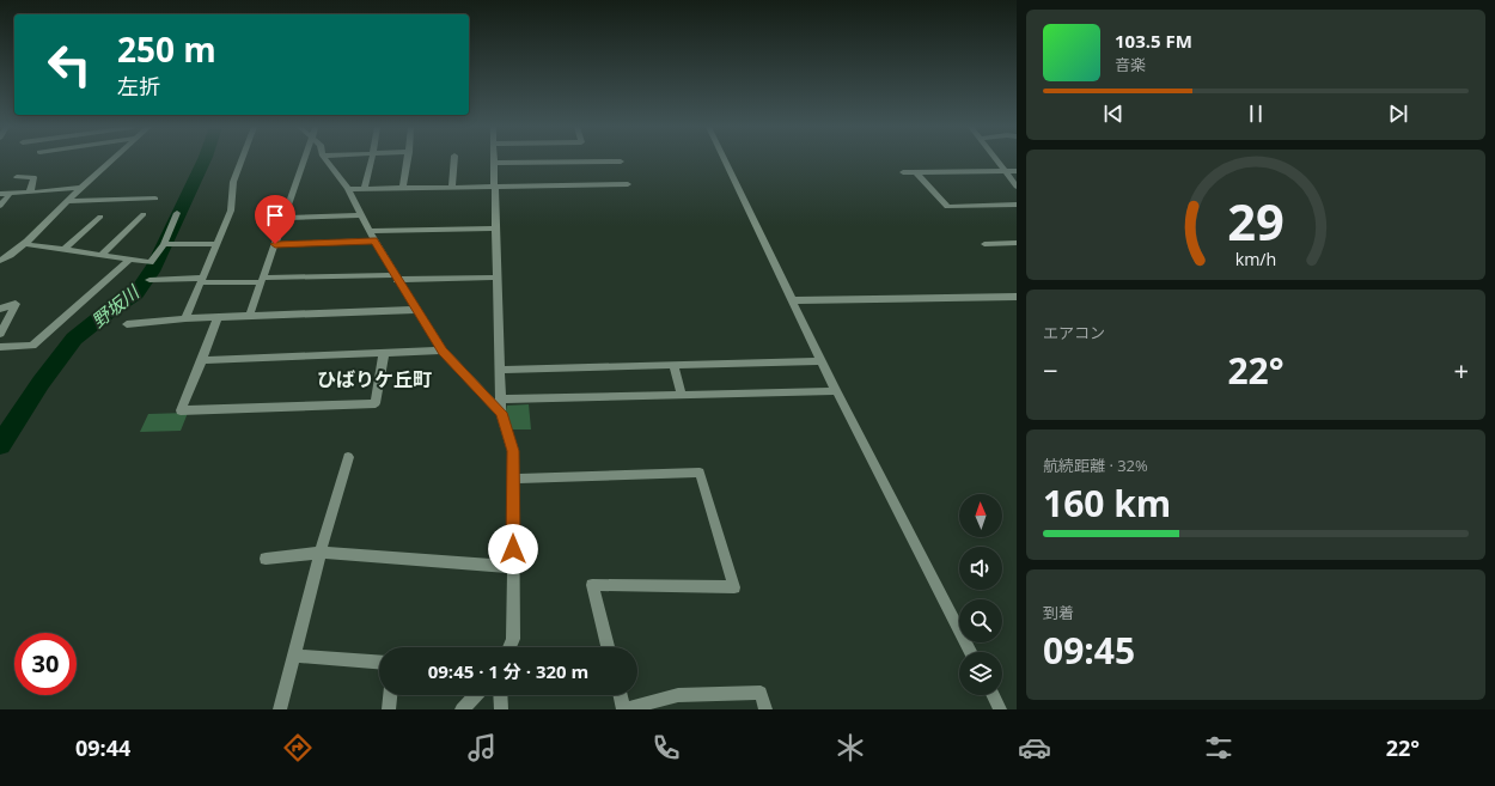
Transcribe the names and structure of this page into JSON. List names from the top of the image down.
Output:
{
  "districts": ["ひばりケ丘町"],
  "water": ["野坂川"],
  "north": "top",
  "page": {
    "turn": ["250 m", "左折"],
    "song": ["103.5 FM", "音楽"],
    "tile": [
      "エアコン",
      ["航続距離 · 32%", "160 km"],
      ["到着", "09:45"]
    ],
    "heat": ["−", "22°", "+"],
    "limit": "30",
    "trip": "09:45 · 1 分 · 320 m",
    "tabs": ["09:44", "22°"],
    "gauge": ["29", "km/h"]
  }
}
